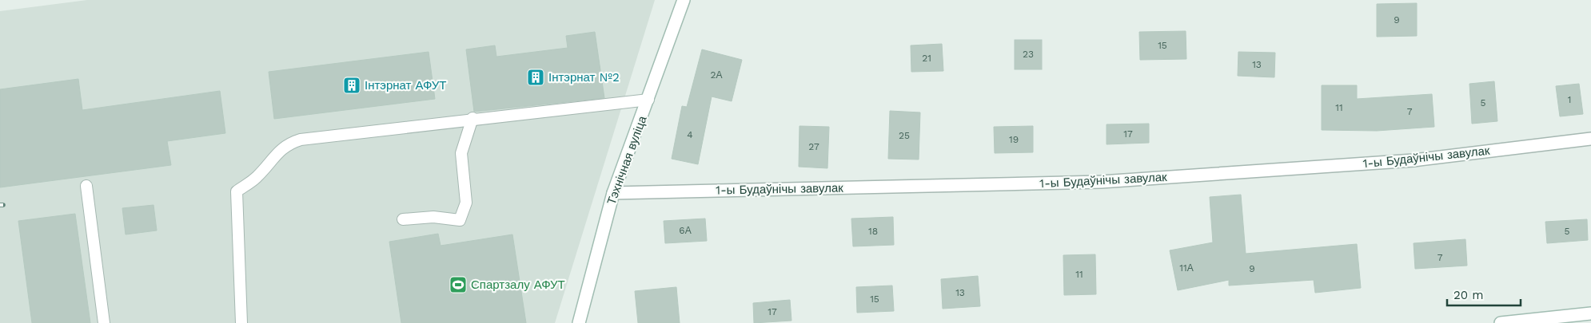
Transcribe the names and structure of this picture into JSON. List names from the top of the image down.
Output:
{
  "streets": {
    "street": ["1-ы Будаўнічы завулак", "Тэхнічная вуліца"]
  },
  "crossings": [
    ["1-ы Будаўнічы завулак", "Тэхнічная вуліца"]
  ],
  "places": {
    "building": ["Інтэрнат №2", "Інтэрнат АФУТ"],
    "sports": ["Спартзалу АФУТ"]
  },
  "house_numbers": [
    "9",
    "15",
    "23",
    "21",
    "13",
    "2А",
    "1",
    "5",
    "11",
    "7",
    "17",
    "4",
    "25",
    "19",
    "27",
    "6А",
    "18",
    "5",
    "7",
    "11А",
    "9",
    "11",
    "13",
    "15",
    "17"
  ],
  "scale_bar": "20 m"
}
